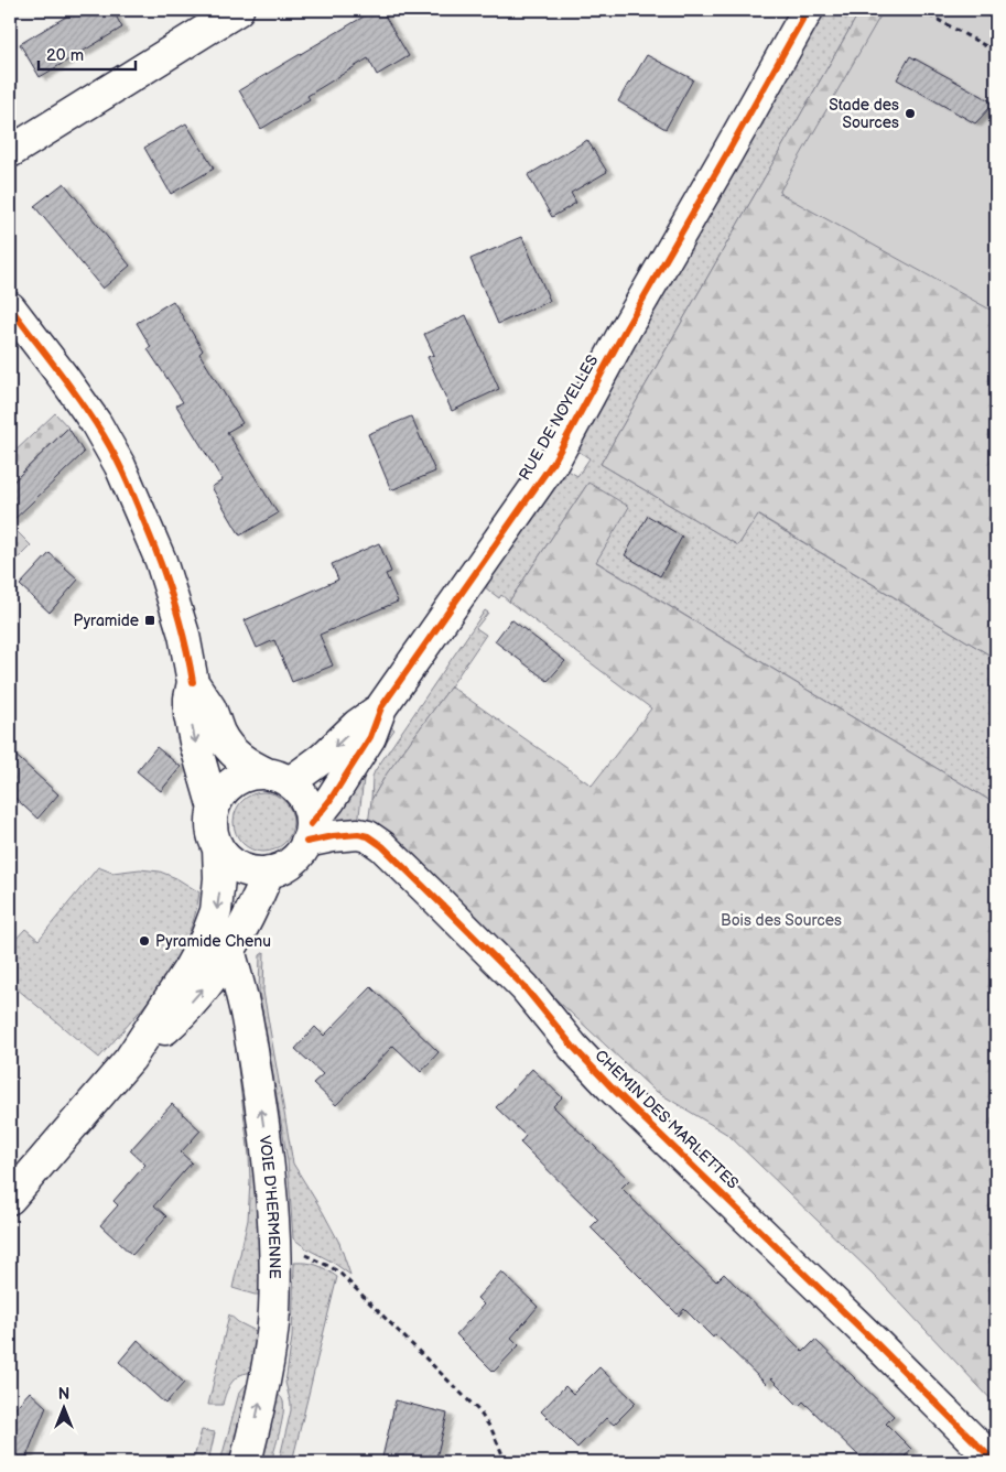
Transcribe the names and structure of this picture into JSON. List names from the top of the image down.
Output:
{
  "streets": {
    "street": ["RUE DE NOYELLES", "CHEMIN DES MARLETTES", "VOIE D'HERMENNE"]
  },
  "crossings": [
    ["RUE DE NOYELLES", "CHEMIN DES MARLETTES"]
  ],
  "one_way": ["VOIE D'HERMENNE"],
  "parks": ["Bois des Sources"],
  "places": {
    "other": ["Stade des Sources", "Pyramide Chenu"],
    "transit": ["Pyramide"]
  },
  "scale_bar": "20 m",
  "north": "top"
}
